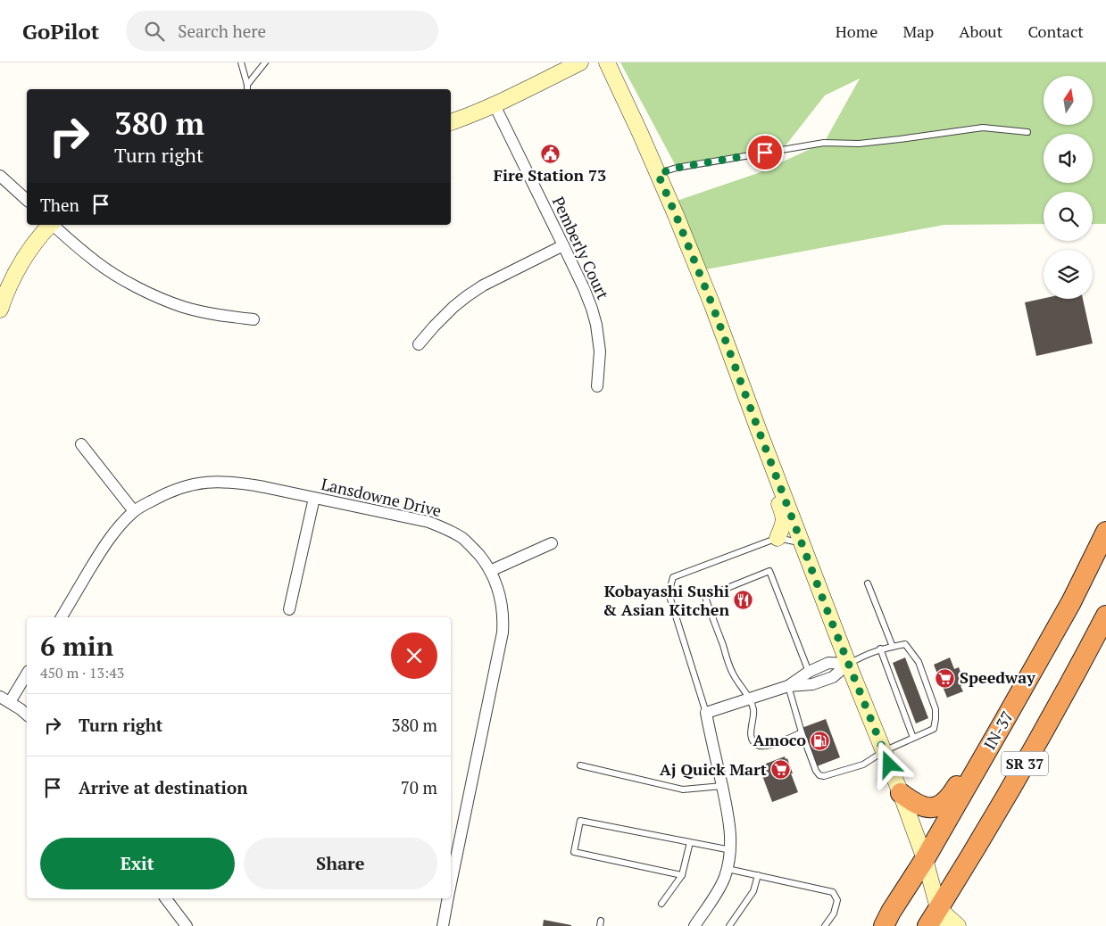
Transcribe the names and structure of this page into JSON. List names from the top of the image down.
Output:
{
  "streets": {
    "highway": ["IN-37", "SR 37"],
    "street": ["Pemberly Court", "Lansdowne Drive"]
  },
  "places": {
    "public building": ["Fire Station 73"],
    "restaurant": ["Kobayashi Sushi & Asian Kitchen"],
    "supermarket": ["Speedway", "Aj Quick Mart"],
    "fuel station": ["Amoco"]
  },
  "north": "top",
  "page": {
    "header": "GoPilot",
    "search": "Search here",
    "nav": [
      "Home",
      "Map",
      "About",
      "Contact"
    ],
    "turn": ["380 m", "Turn right"],
    "then": "Then",
    "heading": ["6 min", "450 m · 13:43"],
    "list": [
      {
        "name": "Turn right",
        "value": "380 m"
      },
      {
        "name": "Arrive at destination",
        "value": "70 m"
      }
    ],
    "buttons": ["Exit", "Share"]
  }
}
